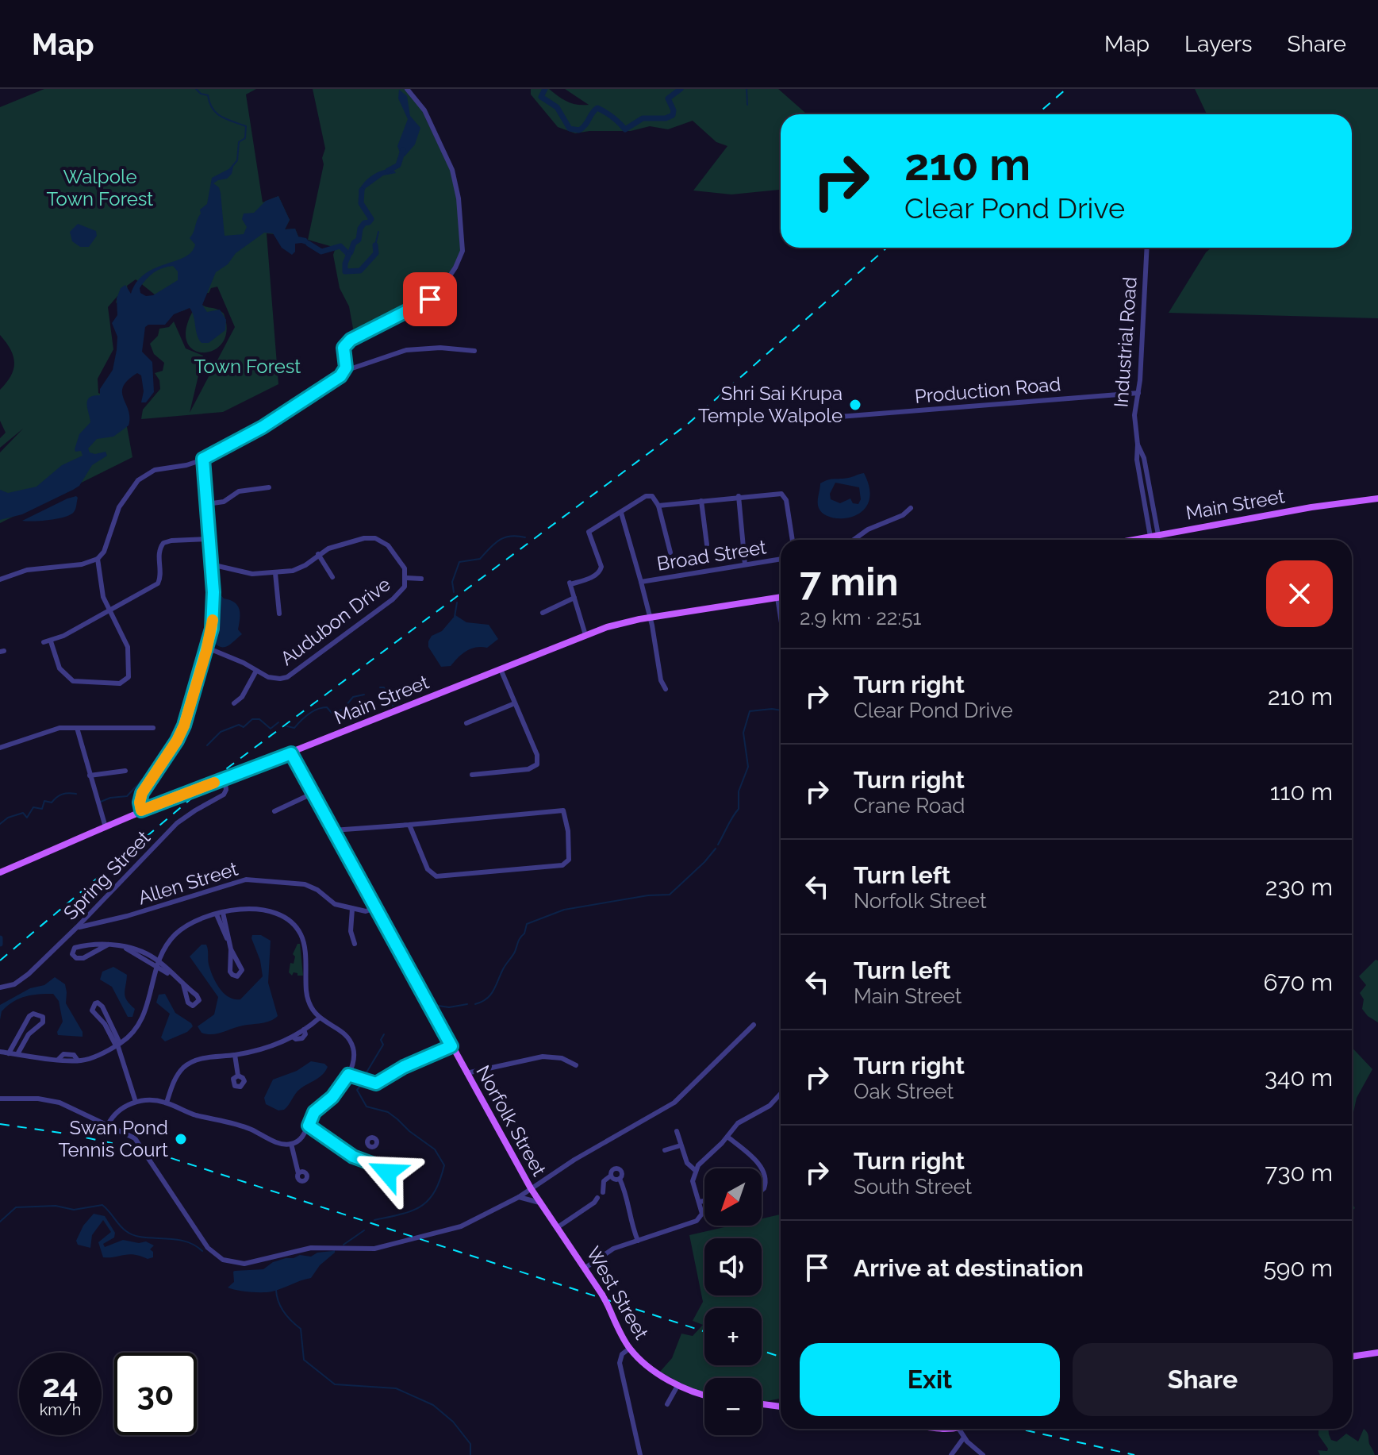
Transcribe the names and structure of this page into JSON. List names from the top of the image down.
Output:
{
  "streets": {
    "main road": ["Main Street", "Norfolk Street", "West Street"],
    "street": [
      "Industrial Road",
      "Production Road",
      "Broad Street",
      "Audubon Drive",
      "Spring Street",
      "Allen Street"
    ]
  },
  "crossings": [
    ["Industrial Road", "Production Road"],
    ["Industrial Road", "Main Street"],
    ["Main Street", "Spring Street"],
    ["Main Street", "Norfolk Street"],
    ["Spring Street", "Allen Street"],
    ["Allen Street", "Norfolk Street"],
    ["Norfolk Street", "West Street"]
  ],
  "parks": ["Walpole Town Forest", "Town Forest"],
  "places": ["Shri Sai Krupa Temple Walpole", "Swan Pond Tennis Court"],
  "north": "bottom left",
  "page": {
    "header": "Map",
    "nav": ["Map", "Layers", "Share"],
    "turn": ["210 m", "Clear Pond Drive"],
    "heading": ["7 min", "2.9 km · 22:51"],
    "list": [
      {
        "name": "Turn right",
        "note": "Clear Pond Drive",
        "value": "210 m"
      },
      {
        "name": "Turn right",
        "note": "Crane Road",
        "value": "110 m"
      },
      {
        "name": "Turn left",
        "note": "Norfolk Street",
        "value": "230 m"
      },
      {
        "name": "Turn left",
        "note": "Main Street",
        "value": "670 m"
      },
      {
        "name": "Turn right",
        "note": "Oak Street",
        "value": "340 m"
      },
      {
        "name": "Turn right",
        "note": "South Street",
        "value": "730 m"
      },
      {
        "name": "Arrive at destination",
        "value": "590 m"
      }
    ],
    "map_buttons": ["+", "−"],
    "buttons": ["Exit", "Share"],
    "speed": "24 km/h",
    "limit": "30"
  }
}
